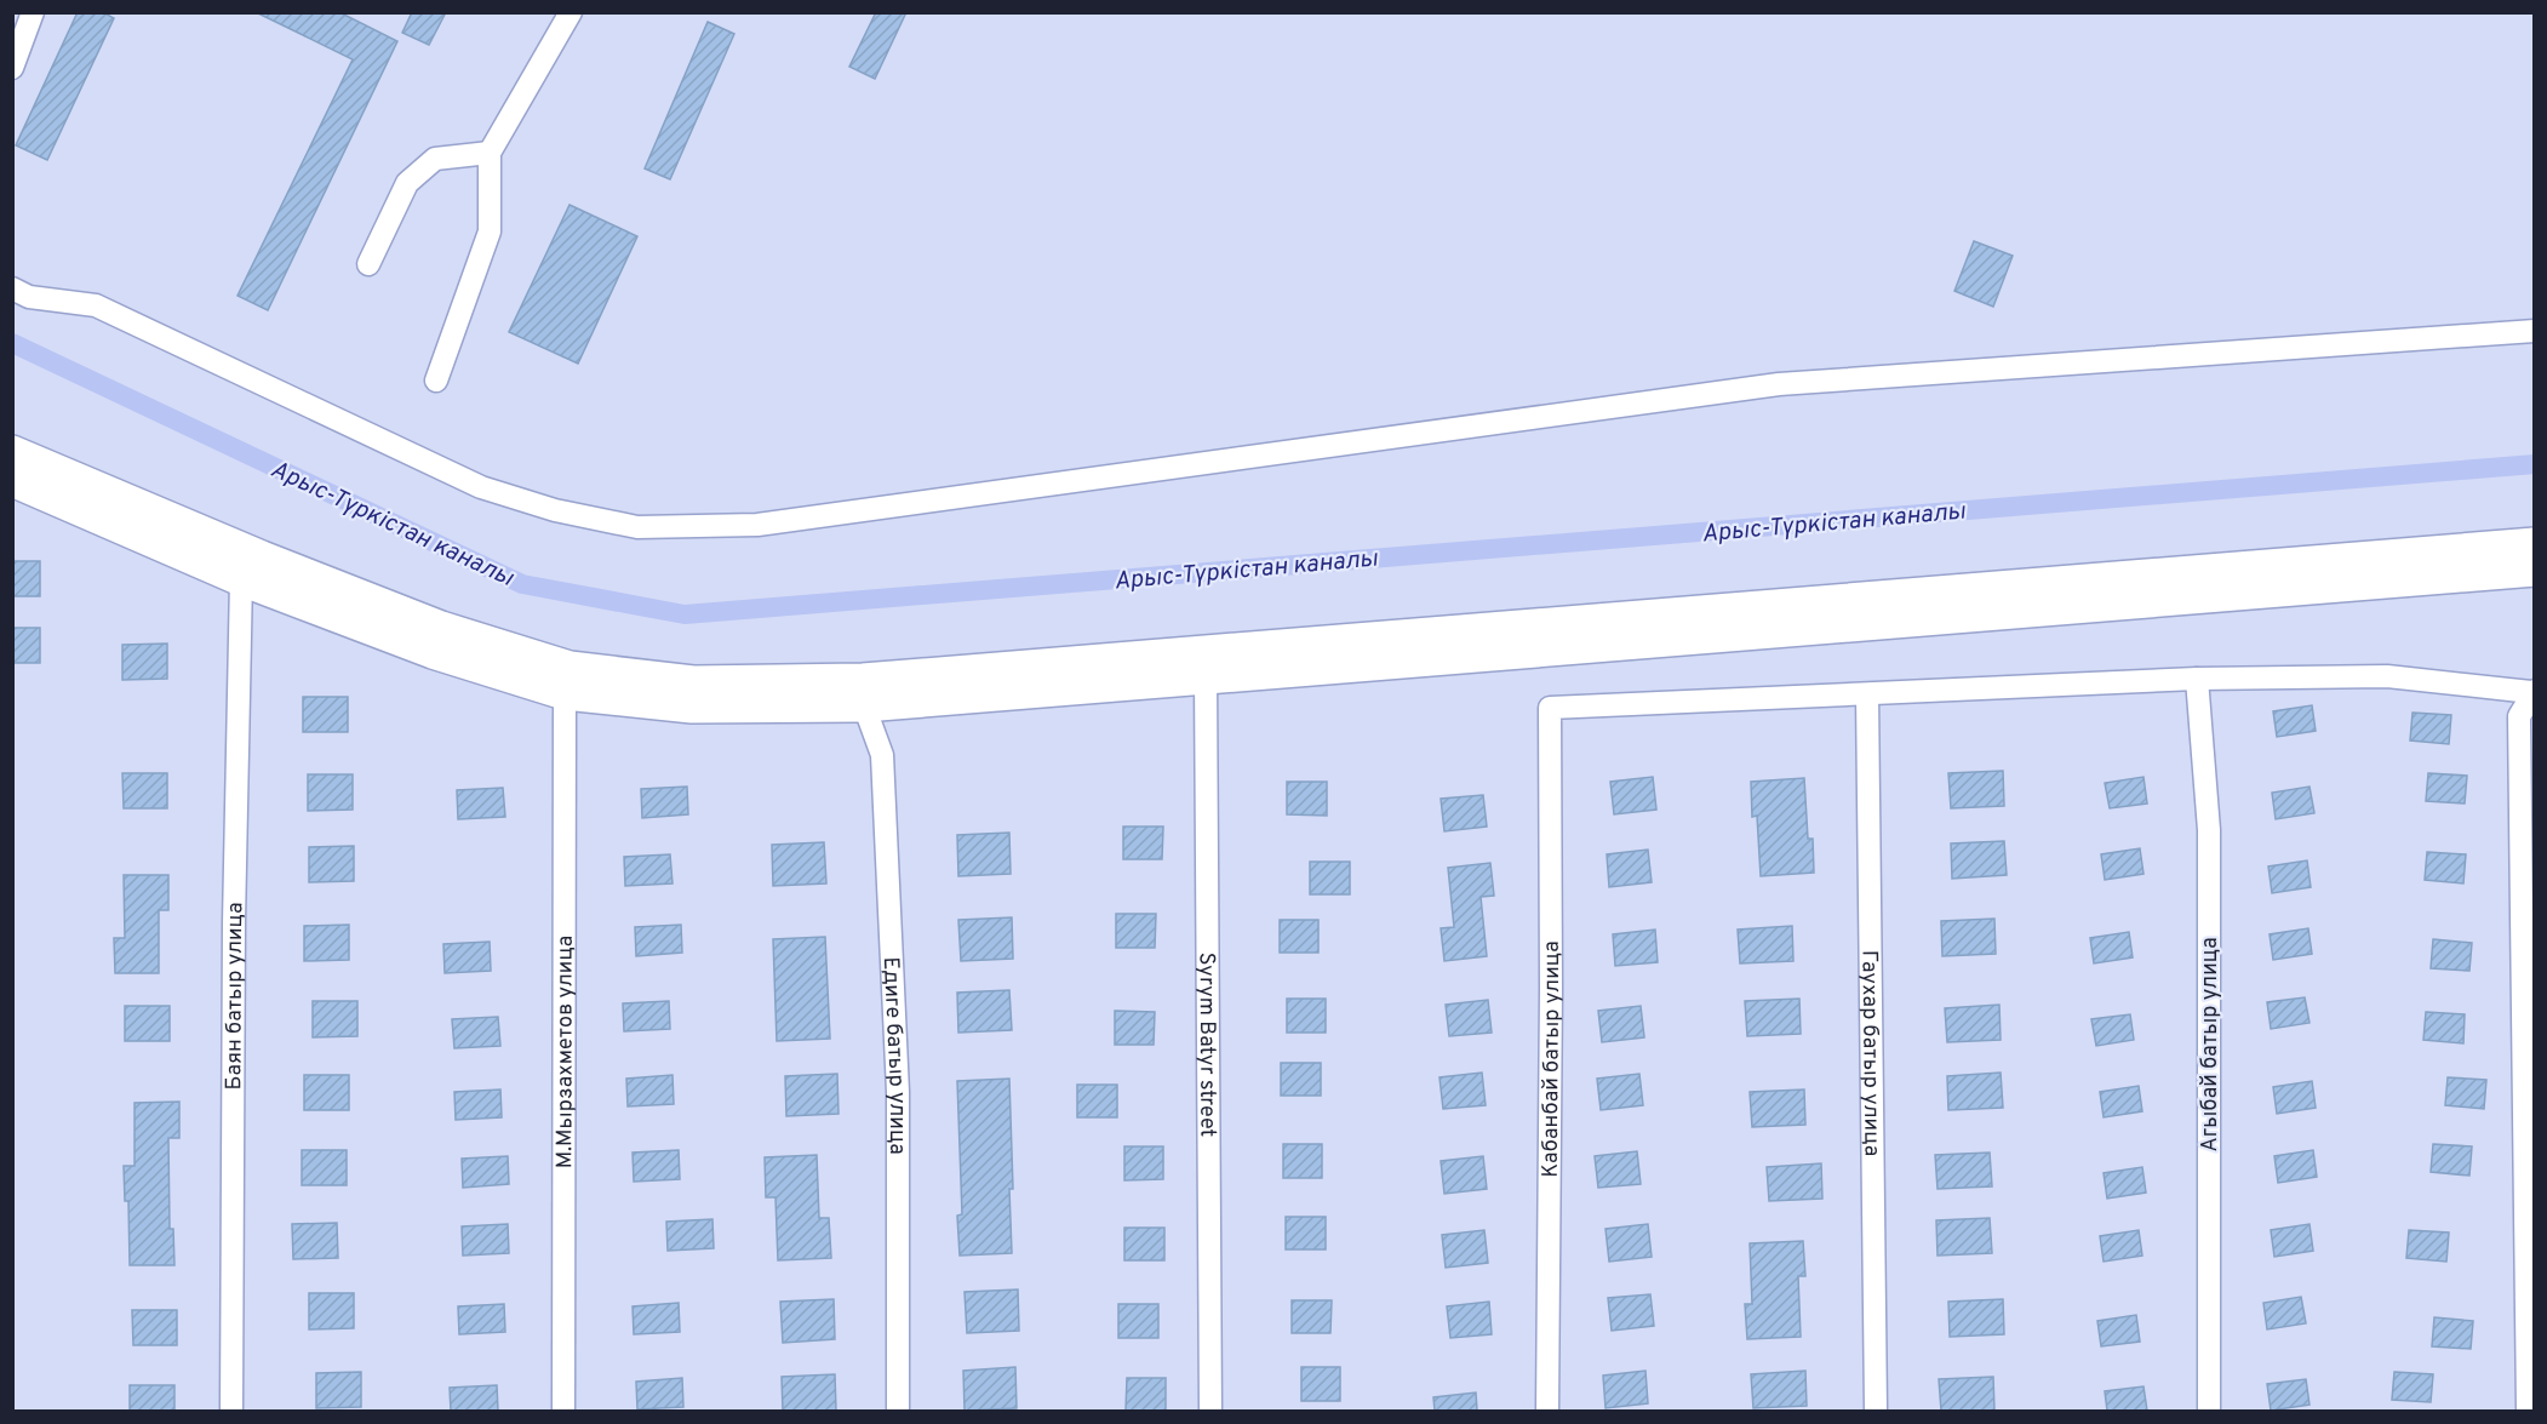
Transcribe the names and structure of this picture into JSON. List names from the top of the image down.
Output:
{
  "streets": {
    "street": [
      "Баян батыр улица",
      "Syrym Batyr street",
      "Агыбай батыр улица",
      "М.Мырзахметов улица",
      "Гаухар батыр улица",
      "Едиге батыр улица",
      "Кабанбай батыр улица"
    ]
  },
  "crossings": [
    ["Гаухар батыр улица", "Кабанбай батыр улица"]
  ],
  "water": ["Арыс-Түркістан каналы"]
}
